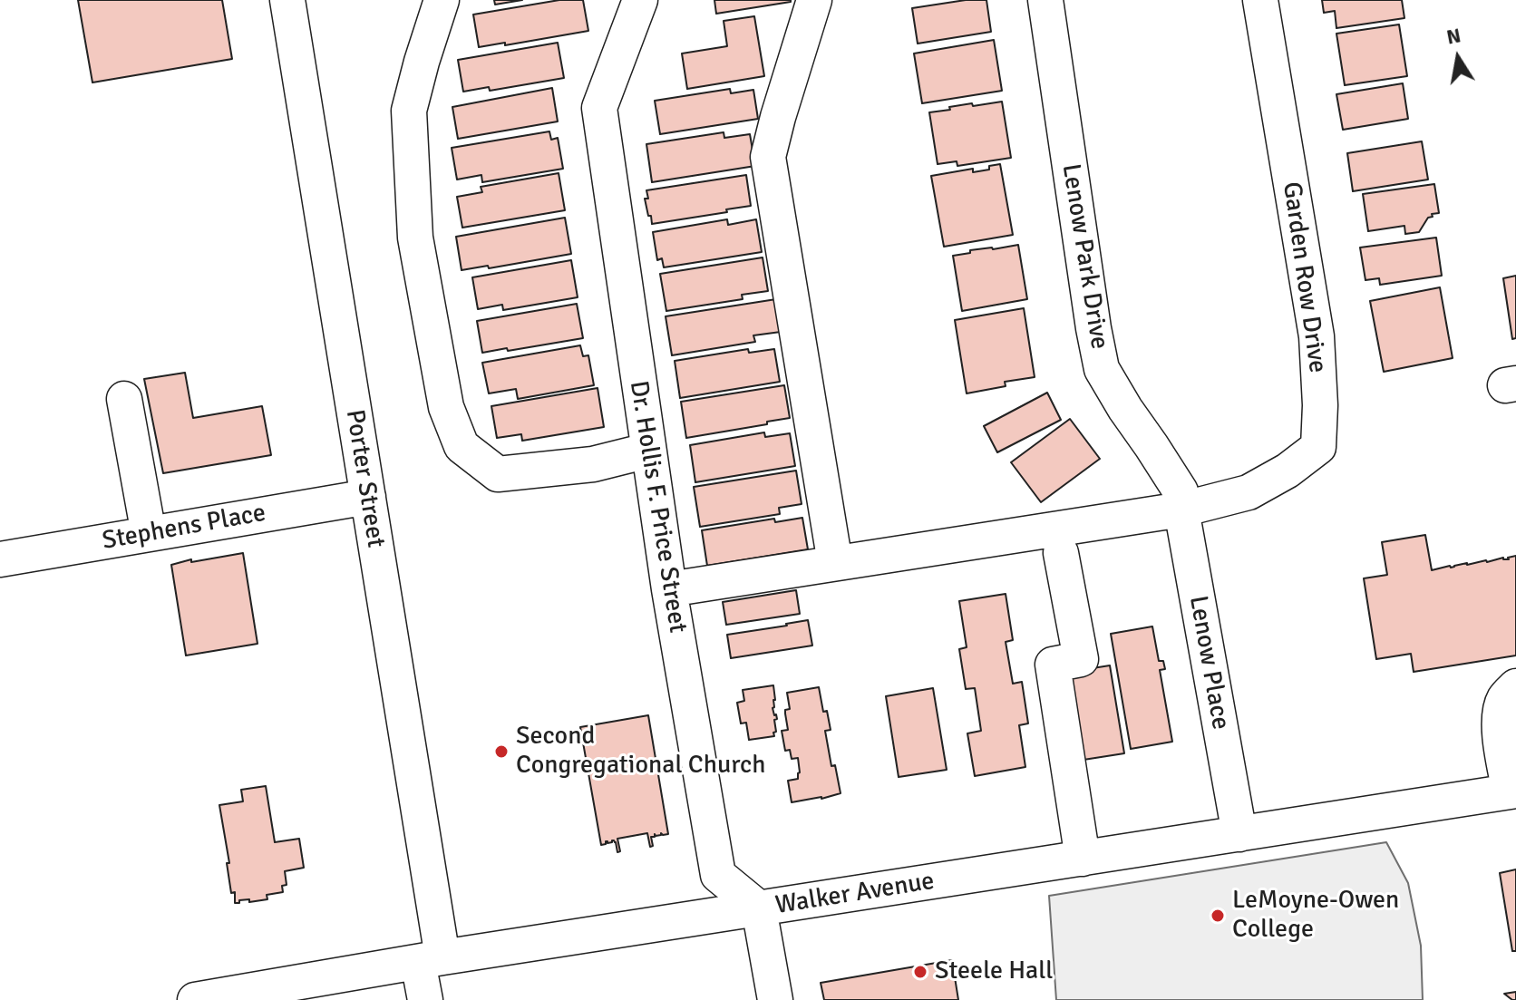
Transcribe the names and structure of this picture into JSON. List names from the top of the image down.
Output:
{
  "streets": {
    "street": [
      "Lenow Park Drive",
      "Garden Row Drive",
      "Porter Street",
      "Dr. Hollis F. Price Street",
      "Stephens Place",
      "Lenow Place",
      "Walker Avenue"
    ]
  },
  "crossings": [
    ["Lenow Park Drive", "Garden Row Drive"],
    ["Lenow Park Drive", "Lenow Place"],
    ["Garden Row Drive", "Lenow Place"],
    ["Porter Street", "Stephens Place"],
    ["Porter Street", "Walker Avenue"],
    ["Dr. Hollis F. Price Street", "Walker Avenue"],
    ["Lenow Place", "Walker Avenue"]
  ],
  "places": ["Second Congregational Church", "LeMoyne-Owen College", "Steele Hall"],
  "north": "top"
}
